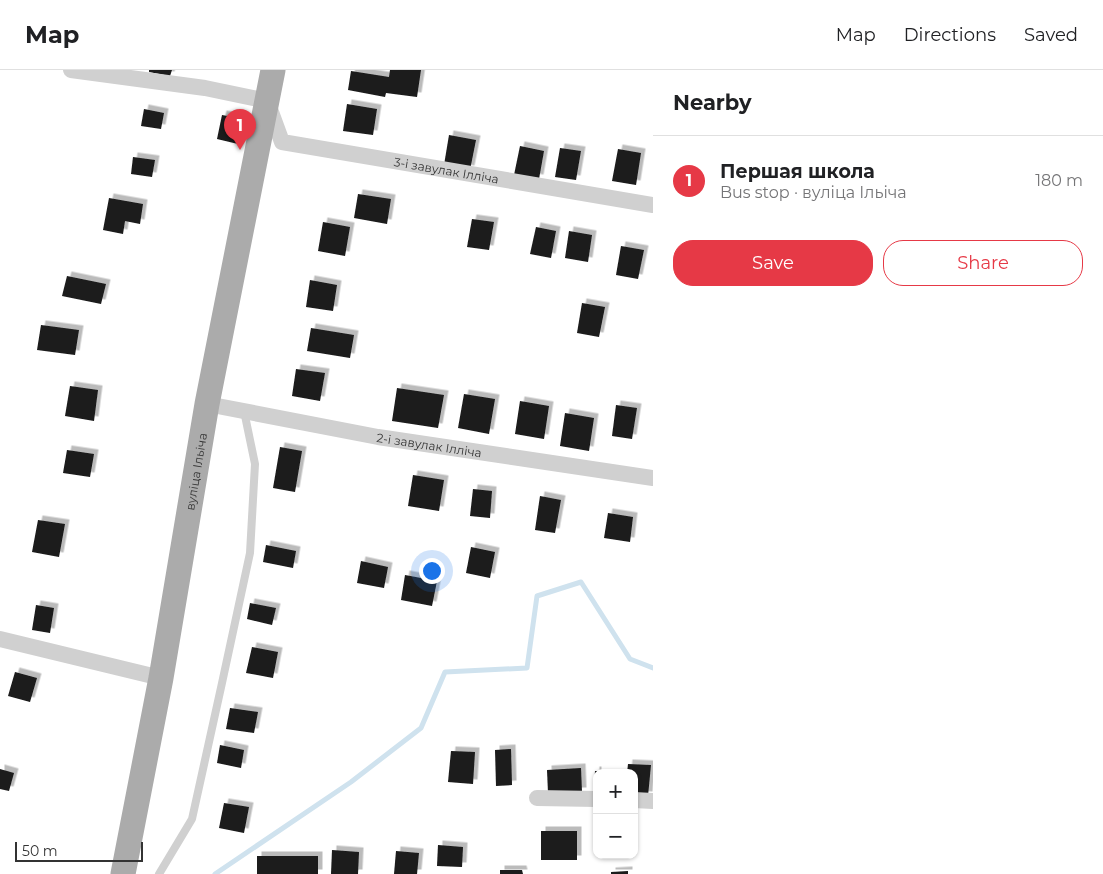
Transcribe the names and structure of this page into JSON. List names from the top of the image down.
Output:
{
  "streets": {
    "main road": ["вуліца Ільіча"],
    "street": ["3-і завулак Ілліча", "2-і завулак Ілліча"]
  },
  "crossings": [
    ["3-і завулак Ілліча", "вуліца Ільіча"],
    ["2-і завулак Ілліча", "вуліца Ільіча"]
  ],
  "scale_bar": "50 m",
  "page": {
    "header": "Map",
    "nav": ["Map", "Directions", "Saved"],
    "heading": "Nearby",
    "pins": "1",
    "list": [
      {
        "mark": "1",
        "name": "Першая школа",
        "note": "Bus stop · вуліца Ільіча",
        "value": "180 m"
      }
    ],
    "buttons": ["Save", "Share"],
    "map_buttons": ["+", "−"],
    "scale": "50 m"
  }
}
